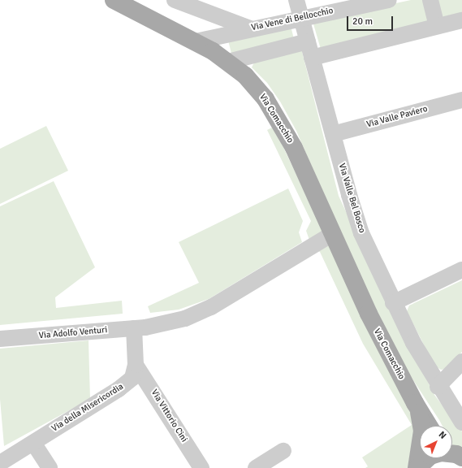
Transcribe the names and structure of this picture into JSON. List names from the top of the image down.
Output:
{
  "streets": {
    "main road": ["Via Comacchio"],
    "street": [
      "Via Vene di Bellocchio",
      "Via Valle Paviero",
      "Via Valle Bel Bosco",
      "Via Adolfo Venturi",
      "Via della Misericordia",
      "Via Vittorio Cini"
    ]
  },
  "crossings": [
    ["Via Vene di Bellocchio", "Via Comacchio"],
    ["Via Vene di Bellocchio", "Via Valle Bel Bosco"],
    ["Via Valle Paviero", "Via Valle Bel Bosco"],
    ["Via Adolfo Venturi", "Via della Misericordia"],
    ["Via della Misericordia", "Via Vittorio Cini"]
  ],
  "scale_bar": "20 m",
  "north": "top right"
}
